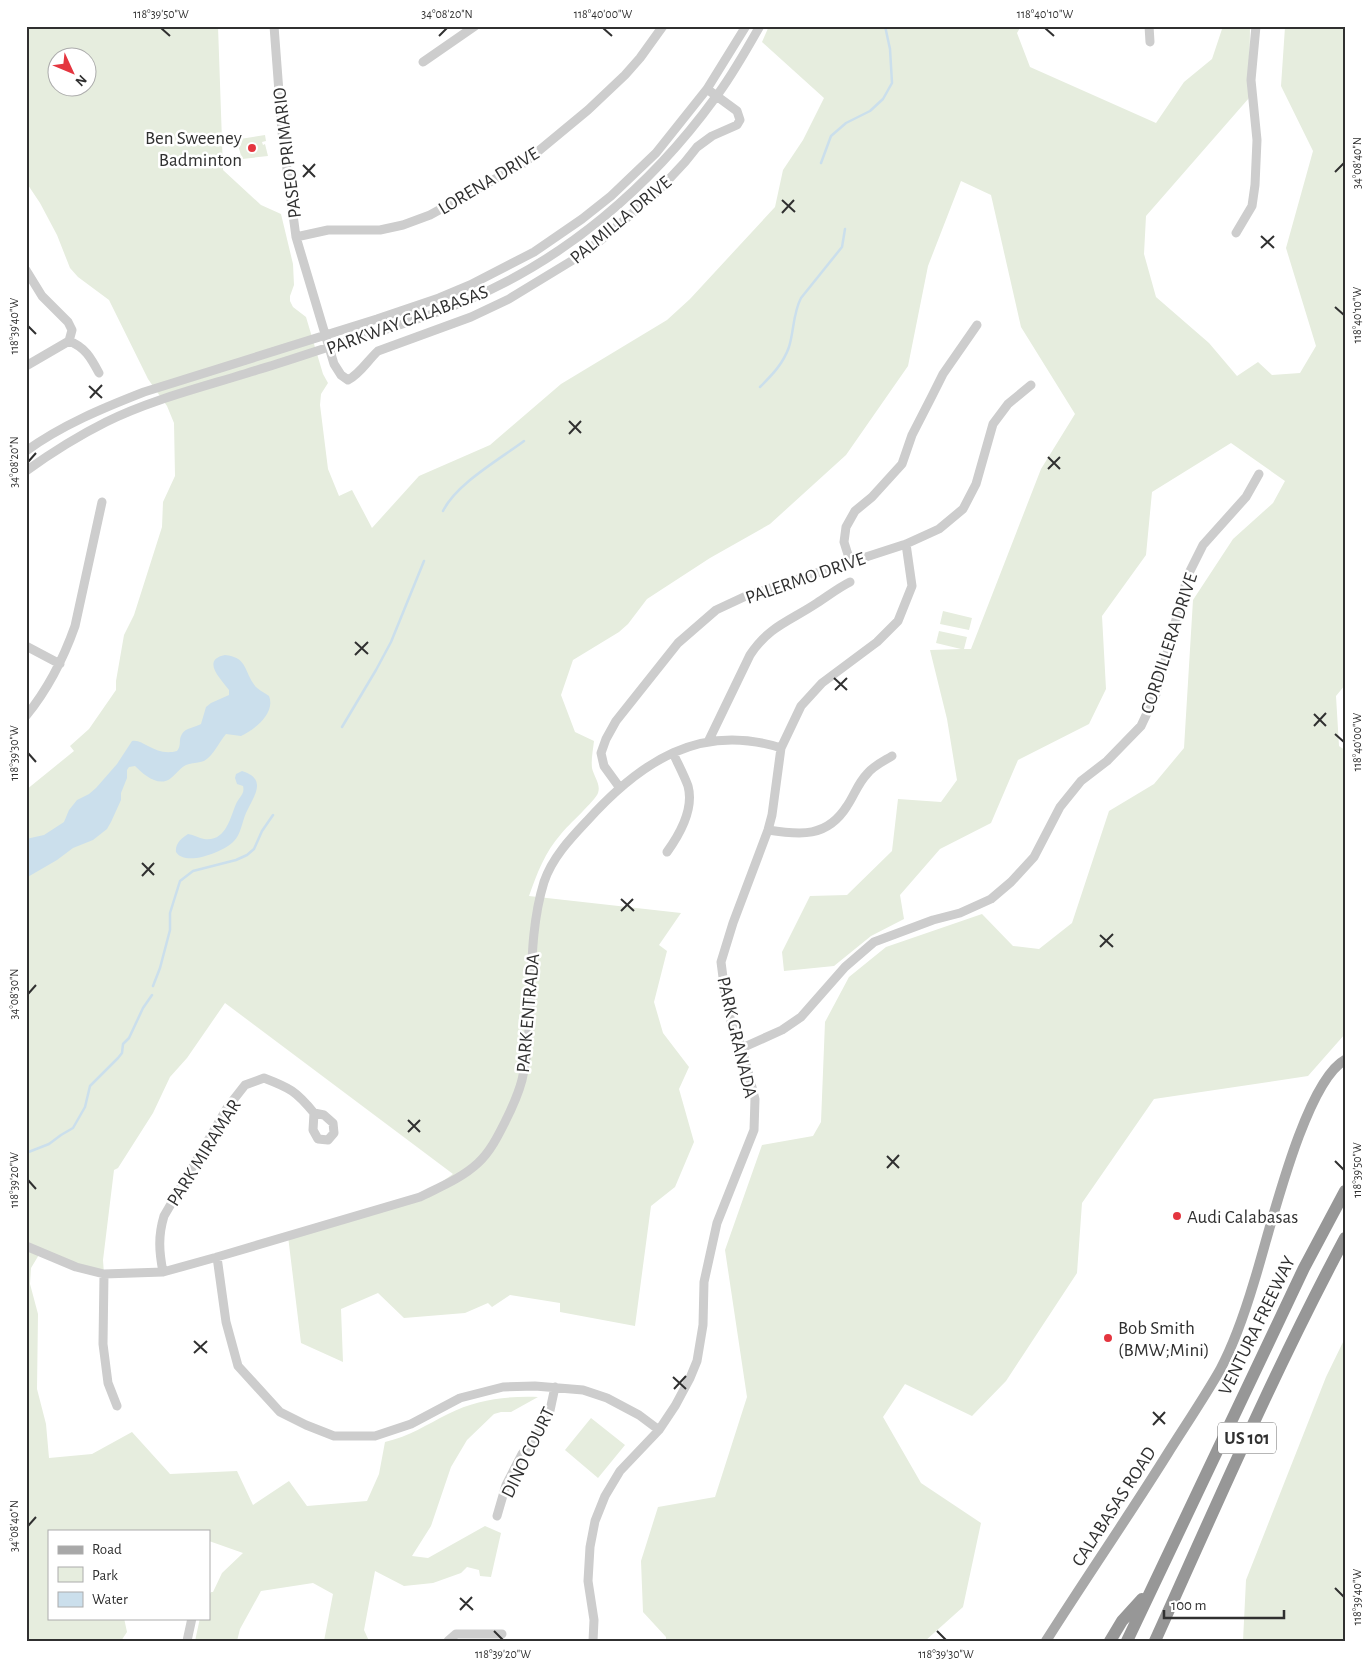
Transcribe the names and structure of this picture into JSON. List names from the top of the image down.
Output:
{
  "streets": {
    "highway": ["VENTURA FREEWAY", "US 101"],
    "main road": ["CALABASAS ROAD"],
    "street": [
      "PASEO PRIMARIO",
      "LORENA DRIVE",
      "PALMILLA DRIVE",
      "PARKWAY CALABASAS",
      "PALERMO DRIVE",
      "CORDILLERA DRIVE",
      "PARK ENTRADA",
      "PARK GRANADA",
      "PARK MIRAMAR",
      "DINO COURT"
    ]
  },
  "crossings": [
    ["PASEO PRIMARIO", "LORENA DRIVE"],
    ["PASEO PRIMARIO", "PALMILLA DRIVE"],
    ["PASEO PRIMARIO", "PARKWAY CALABASAS"],
    ["PALMILLA DRIVE", "PARKWAY CALABASAS"],
    ["PALERMO DRIVE", "PARK ENTRADA"],
    ["PALERMO DRIVE", "PARK GRANADA"],
    ["CORDILLERA DRIVE", "PARK GRANADA"],
    ["PARK ENTRADA", "PARK GRANADA"],
    ["PARK ENTRADA", "PARK MIRAMAR"]
  ],
  "places": ["Ben Sweeney Badminton", "Audi Calabasas", "Bob Smith (BMW;Mini)"],
  "legend": ["Road", "Park", "Water"],
  "scale_bar": "100 m",
  "north": "bottom right",
  "coordinates": [
    "118°39'50\"W",
    "34°08'20\"N",
    "118°40'00\"W",
    "118°40'10\"W",
    "34°08'40\"N",
    "118°39'40\"W",
    "118°39'30\"W",
    "34°08'30\"N",
    "118°39'20\"W"
  ]
}
